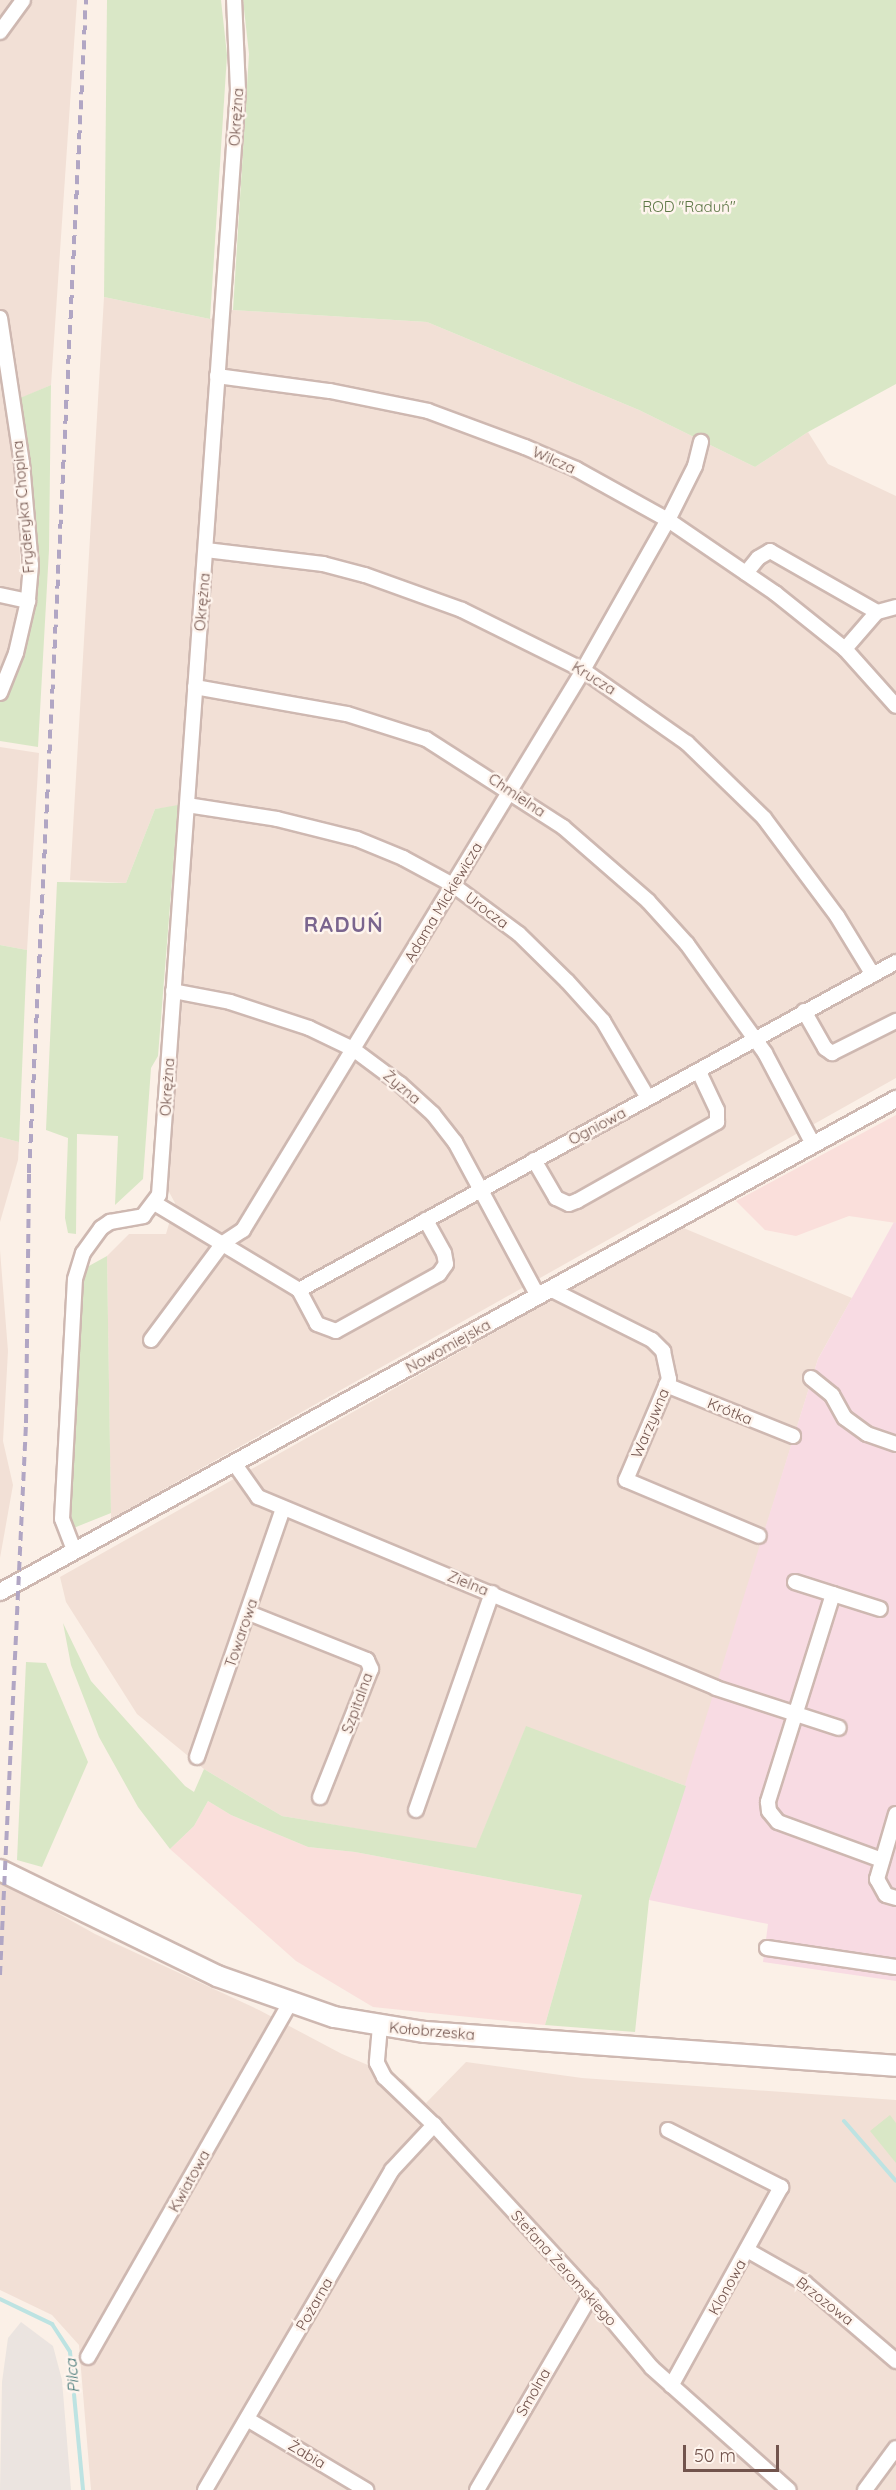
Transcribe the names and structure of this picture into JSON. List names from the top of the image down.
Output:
{
  "streets": {
    "main road": ["Kołobrzeska"],
    "street": [
      "Okrężna",
      "Wilcza",
      "Fryderyka Chopina",
      "Krucza",
      "Chmielna",
      "Adama Mickiewicza",
      "Urocza",
      "Żyzna",
      "Ogniowa",
      "Nowomiejska",
      "Krótka",
      "Warzywna",
      "Zielna",
      "Towarowa",
      "Szpitalna",
      "Kwiatowa",
      "Stefana Żeromskiego",
      "Klonowa",
      "Brzozowa",
      "Pożarna",
      "Smolna",
      "Żabia"
    ]
  },
  "crossings": [
    ["Okrężna", "Wilcza"],
    ["Okrężna", "Krucza"],
    ["Okrężna", "Chmielna"],
    ["Okrężna", "Urocza"],
    ["Okrężna", "Żyzna"],
    ["Wilcza", "Adama Mickiewicza"],
    ["Krucza", "Adama Mickiewicza"],
    ["Krucza", "Ogniowa"],
    ["Chmielna", "Adama Mickiewicza"],
    ["Chmielna", "Ogniowa"],
    ["Chmielna", "Nowomiejska"],
    ["Adama Mickiewicza", "Urocza"],
    ["Adama Mickiewicza", "Żyzna"],
    ["Urocza", "Ogniowa"],
    ["Żyzna", "Ogniowa"],
    ["Żyzna", "Nowomiejska"],
    ["Żyzna", "Warzywna"],
    ["Nowomiejska", "Warzywna"],
    ["Nowomiejska", "Zielna"],
    ["Krótka", "Warzywna"],
    ["Zielna", "Towarowa"],
    ["Towarowa", "Szpitalna"],
    ["Kołobrzeska", "Kwiatowa"],
    ["Kołobrzeska", "Stefana Żeromskiego"],
    ["Stefana Żeromskiego", "Klonowa"],
    ["Stefana Żeromskiego", "Pożarna"],
    ["Stefana Żeromskiego", "Smolna"],
    ["Klonowa", "Brzozowa"],
    ["Pożarna", "Żabia"]
  ],
  "districts": ["RADUŃ"],
  "water": ["Pilca"],
  "parks": ["ROD \"Raduń\""],
  "scale_bar": "50 m"
}
